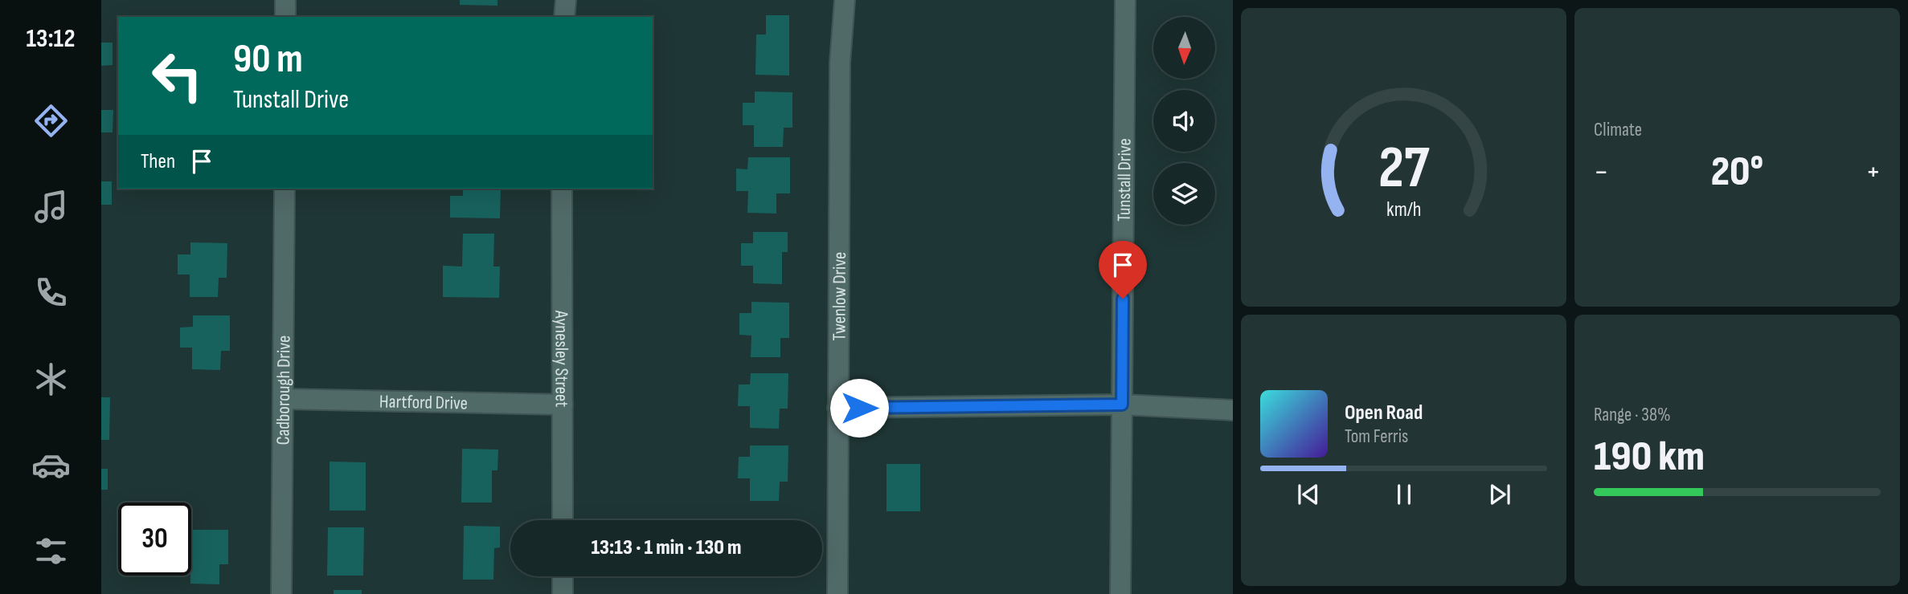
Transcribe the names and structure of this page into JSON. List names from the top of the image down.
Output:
{
  "streets": {
    "street": [
      "Tunstall Drive",
      "Twenlow Drive",
      "Aynesley Street",
      "Cadborough Drive",
      "Hartford Drive"
    ]
  },
  "crossings": [
    ["Aynesley Street", "Hartford Drive"],
    ["Cadborough Drive", "Hartford Drive"]
  ],
  "north": "bottom",
  "page": {
    "tabs": "13:12",
    "tile": [
      "Climate",
      ["Range · 38%", "190 km"]
    ],
    "turn": ["90 m", "Tunstall Drive"],
    "then": "Then",
    "heat": ["−", "20°", "+"],
    "song": ["Open Road", "Tom Ferris"],
    "limit": "30",
    "trip": "13:13 · 1 min · 130 m",
    "gauge": ["27", "km/h"]
  }
}
